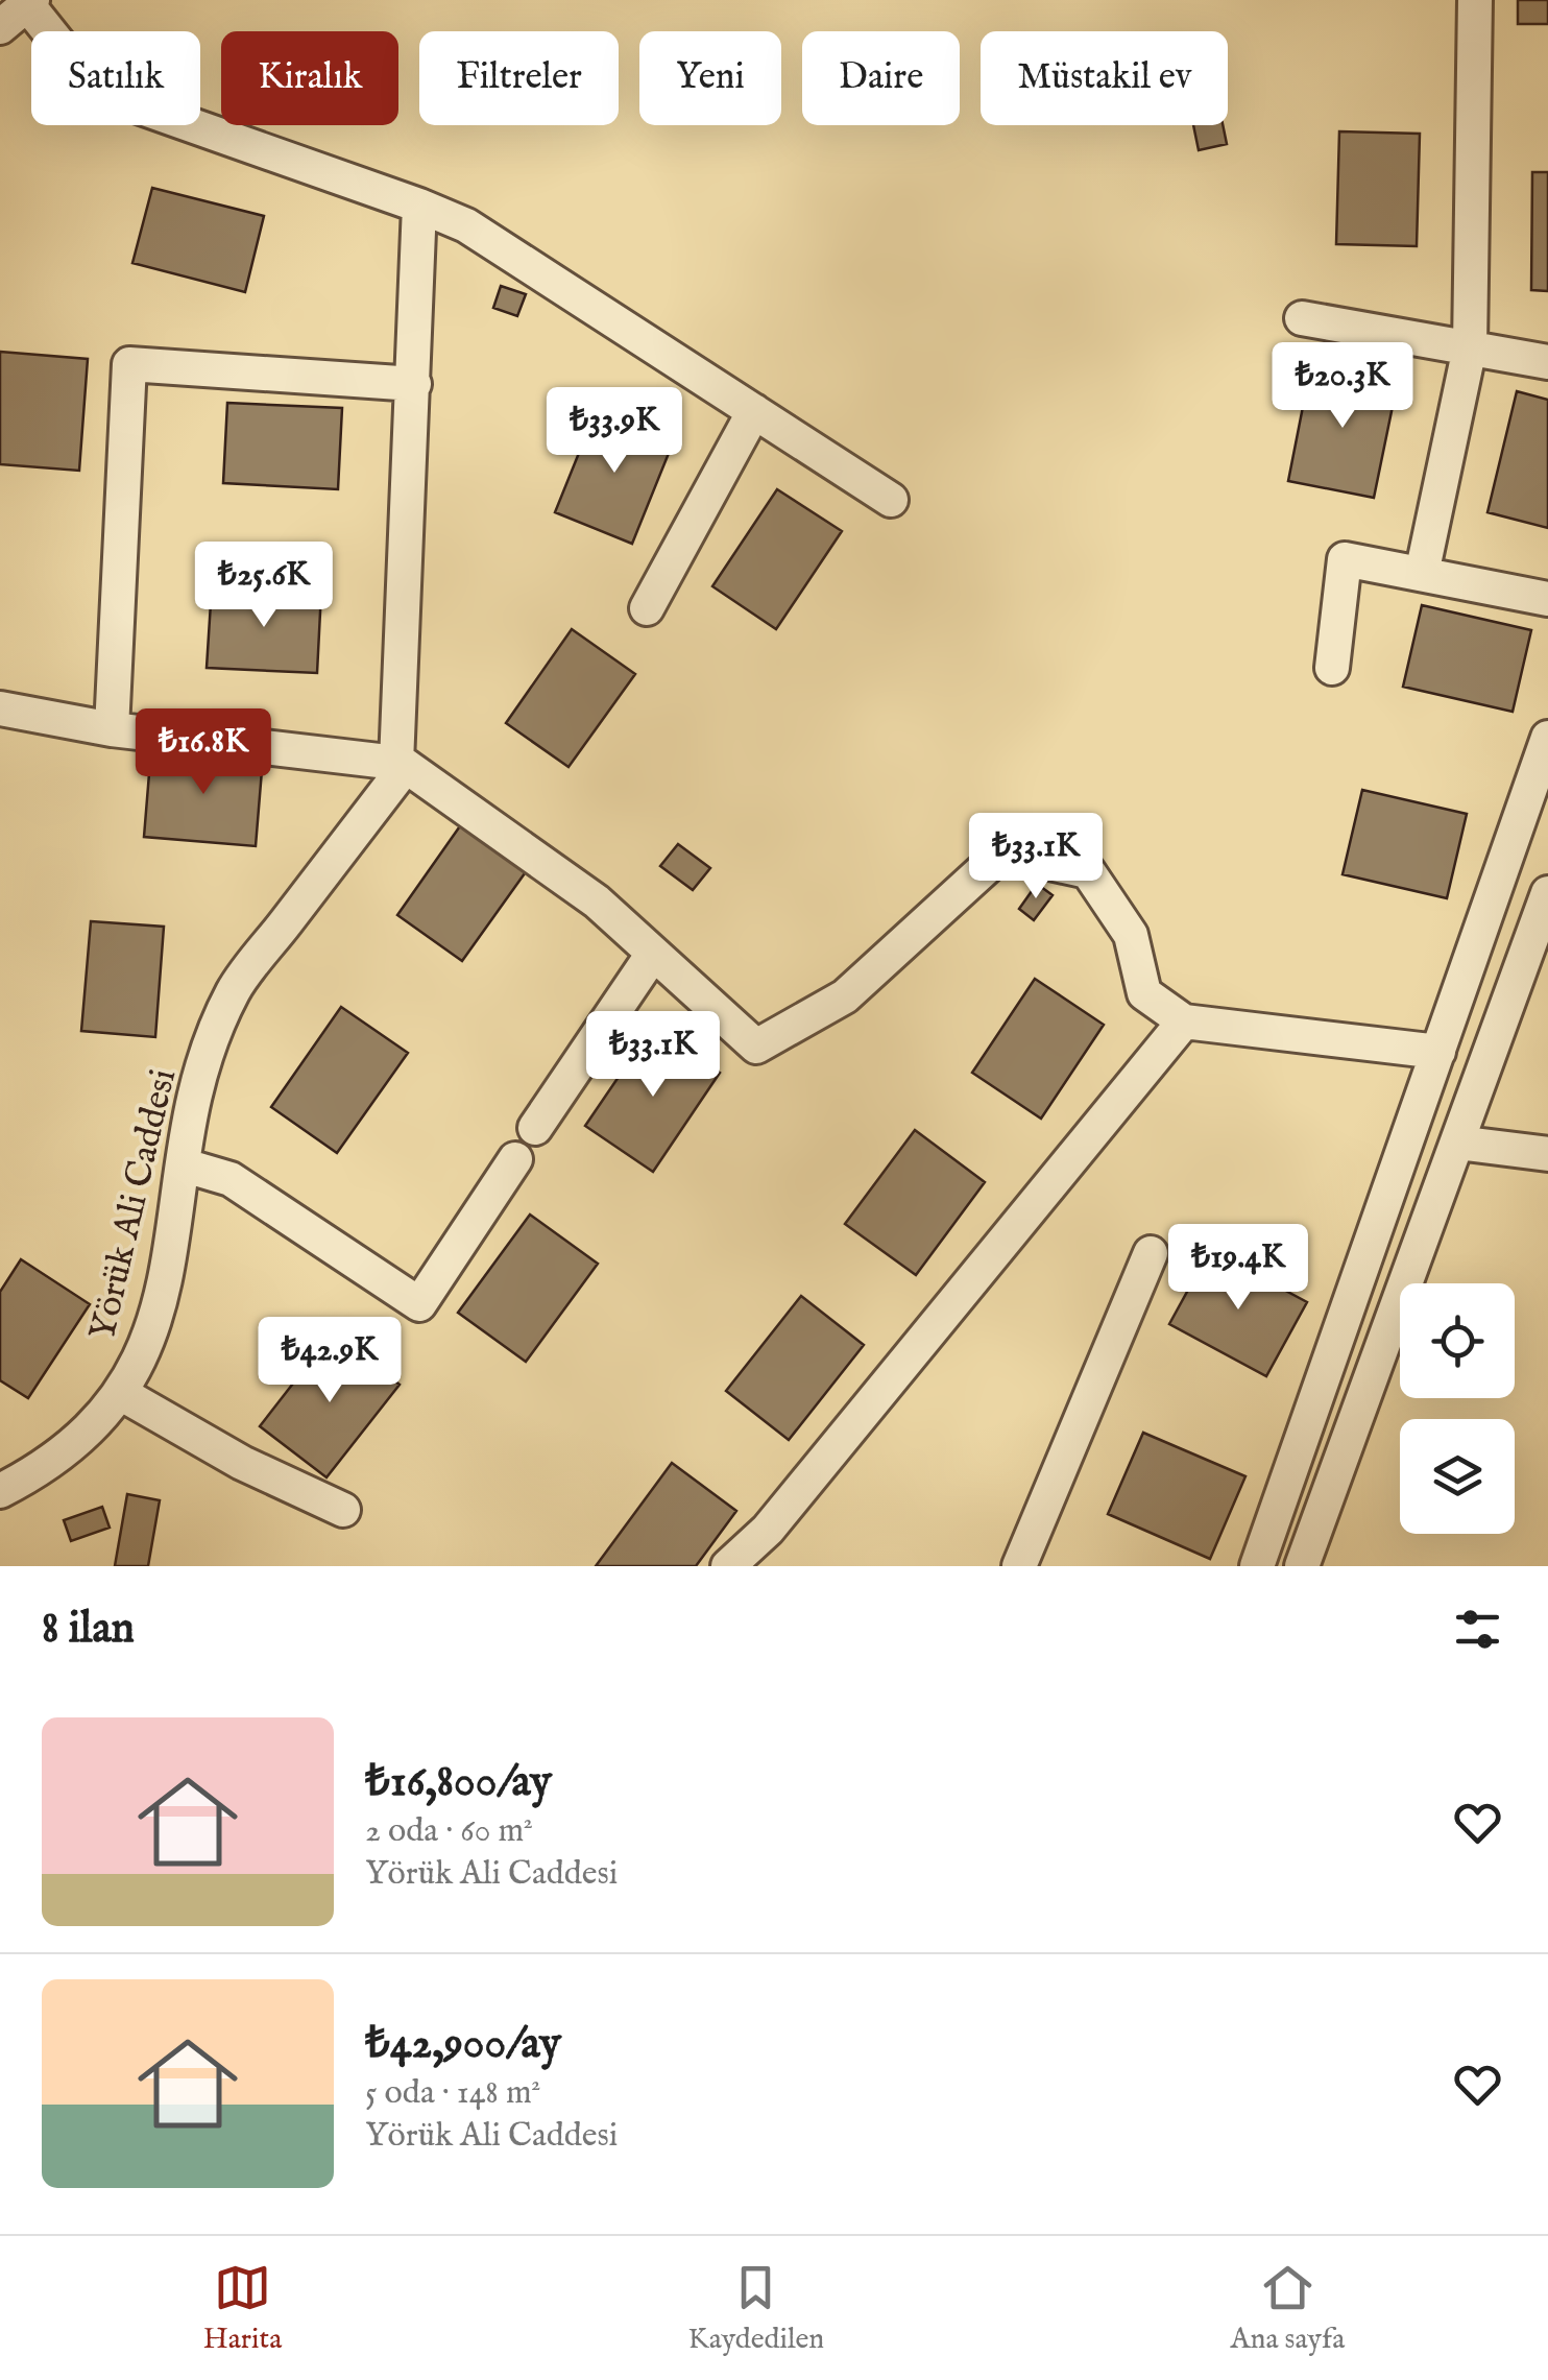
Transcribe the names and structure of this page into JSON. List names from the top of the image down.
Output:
{
  "streets": {
    "street": ["Yörük Ali Caddesi"]
  },
  "page": {
    "chip": [
      "Satılık",
      "Kiralık",
      "Filtreler",
      "Yeni",
      "Daire",
      "Müstakil ev"
    ],
    "price": [
      "₺20.3K",
      "₺33.9K",
      "₺25.6K",
      "₺16.8K",
      "₺33.1K",
      "₺33.1K",
      "₺19.4K",
      "₺42.9K"
    ],
    "heading": "8 ilan",
    "list": [
      {
        "name": "₺16,800/ay",
        "note": "2 oda · 60 m² · Yörük Ali Caddesi"
      },
      {
        "name": "₺42,900/ay",
        "note": "5 oda · 148 m² · Yörük Ali Caddesi"
      }
    ],
    "tabs": ["Harita", "Kaydedilen", "Ana sayfa"]
  }
}
